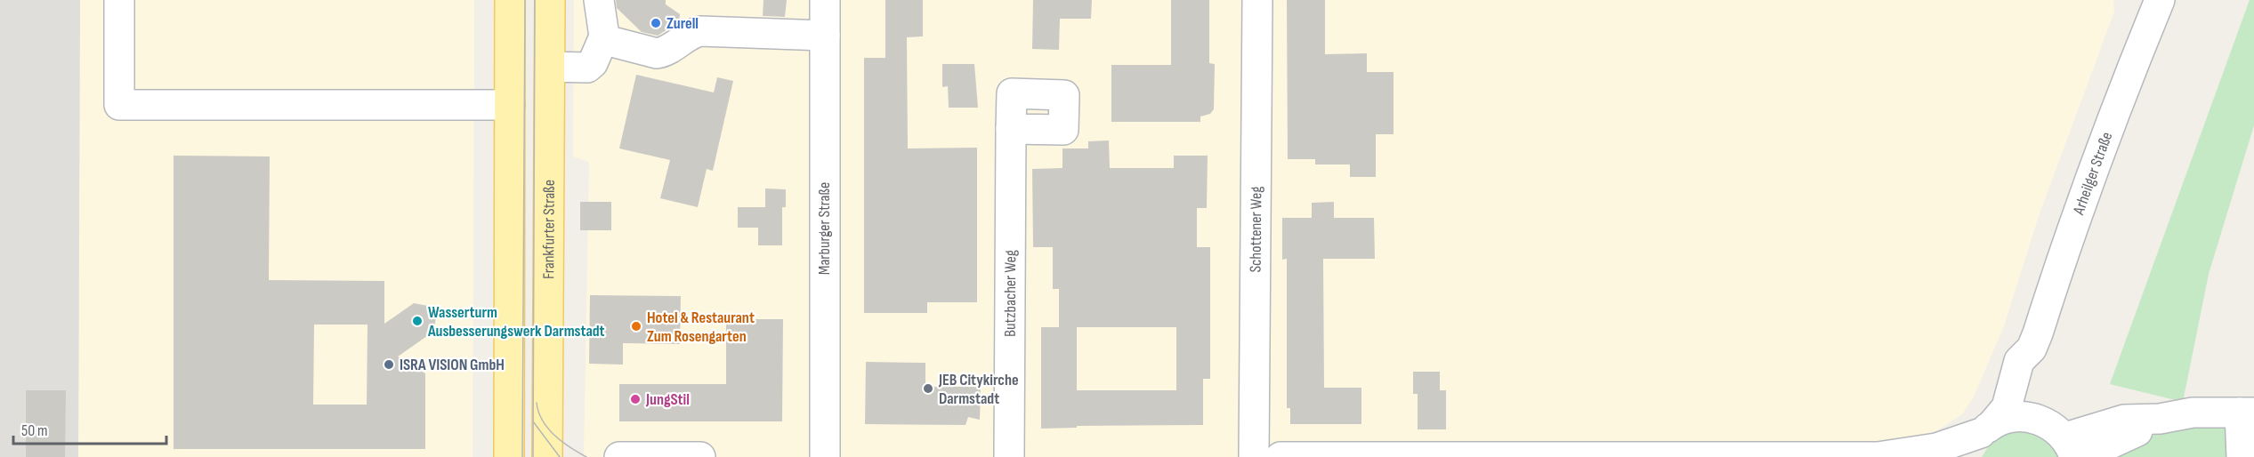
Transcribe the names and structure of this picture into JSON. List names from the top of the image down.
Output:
{
  "streets": {
    "main road": ["Frankfurter Straße"],
    "street": [
      "Arheilger Straße",
      "Marburger Straße",
      "Schottener Weg",
      "Butzbacher Weg"
    ]
  },
  "places": [
    "Zurell",
    "Wasserturm Ausbesserungswerk Darmstadt",
    "Hotel & Restaurant Zum Rosengarten",
    "ISRA VISION GmbH",
    "JEB Citykirche Darmstadt",
    "JungStil"
  ],
  "scale_bar": "50 m"
}
